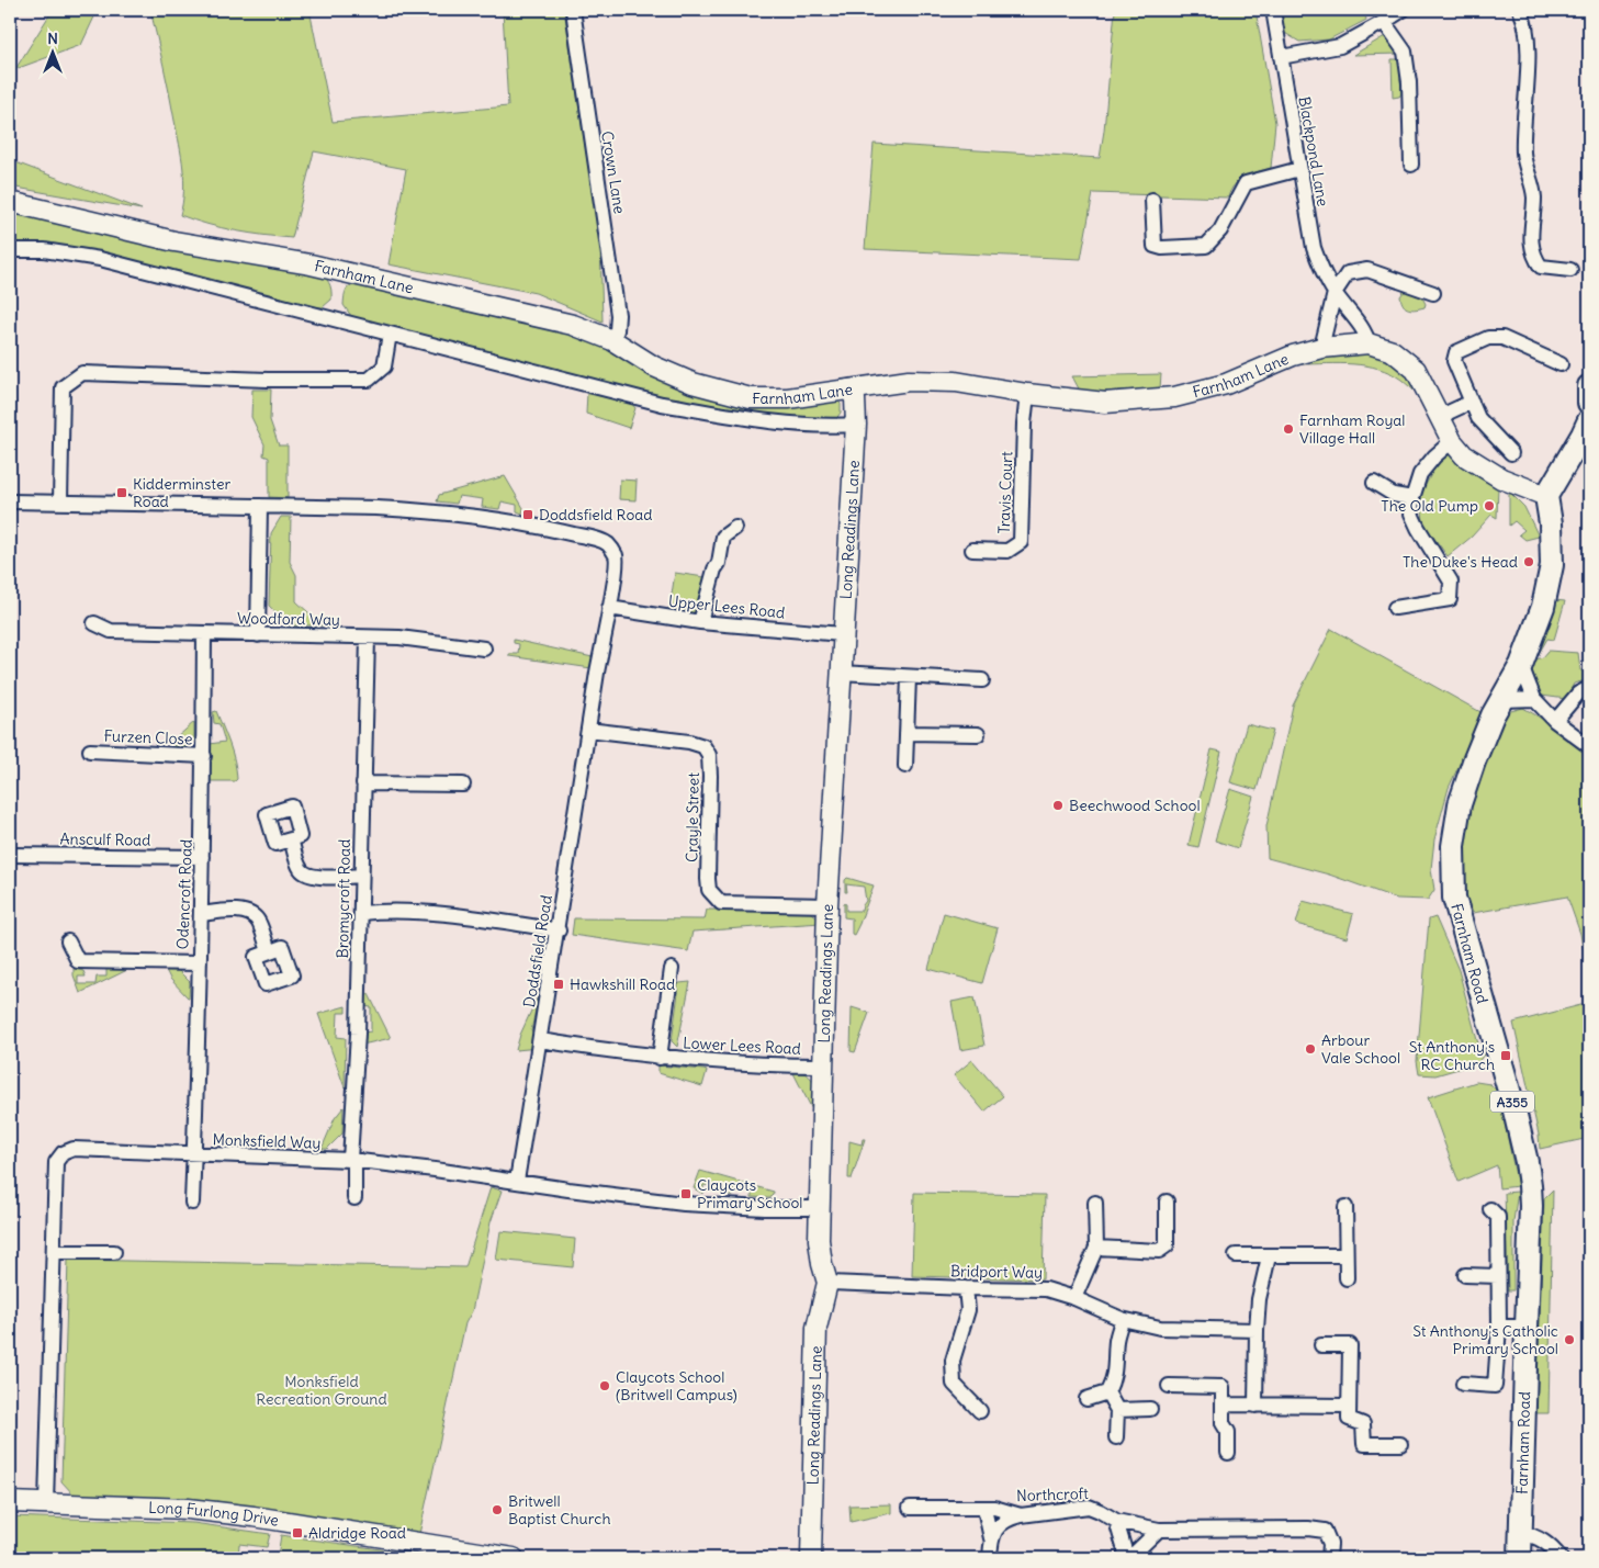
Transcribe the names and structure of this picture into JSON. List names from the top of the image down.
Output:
{
  "streets": {
    "main road": ["Farnham Road", "A355"],
    "street": [
      "Blackpond Lane",
      "Crown Lane",
      "Farnham Lane",
      "Travis Court",
      "Long Readings Lane",
      "Upper Lees Road",
      "Woodford Way",
      "Furzen Close",
      "Crayle Street",
      "Ansculf Road",
      "Odencroft Road",
      "Bromycroft Road",
      "Doddsfield Road",
      "Lower Lees Road",
      "Monksfield Way",
      "Bridport Way",
      "Northcroft",
      "Long Furlong Drive"
    ]
  },
  "crossings": [
    ["Blackpond Lane", "Farnham Lane"],
    ["Crown Lane", "Farnham Lane"],
    ["Farnham Lane", "Travis Court"],
    ["Farnham Lane", "Long Readings Lane"],
    ["Farnham Lane", "Farnham Road"],
    ["Long Readings Lane", "Upper Lees Road"],
    ["Long Readings Lane", "Crayle Street"],
    ["Long Readings Lane", "Lower Lees Road"],
    ["Long Readings Lane", "Monksfield Way"],
    ["Long Readings Lane", "Bridport Way"],
    ["Upper Lees Road", "Doddsfield Road"],
    ["Woodford Way", "Odencroft Road"],
    ["Woodford Way", "Bromycroft Road"],
    ["Furzen Close", "Odencroft Road"],
    ["Crayle Street", "Doddsfield Road"],
    ["Ansculf Road", "Odencroft Road"],
    ["Odencroft Road", "Monksfield Way"],
    ["Bromycroft Road", "Monksfield Way"],
    ["Doddsfield Road", "Lower Lees Road"],
    ["Doddsfield Road", "Monksfield Way"],
    ["Monksfield Way", "Long Furlong Drive"]
  ],
  "parks": ["Monksfield Recreation Ground"],
  "places": {
    "other": [
      "Farnham Royal Village Hall",
      "The Old Pump",
      "The Duke's Head",
      "Beechwood School",
      "Arbour Vale School",
      "St Anthony's Catholic Primary School",
      "Claycots School (Britwell Campus)",
      "Britwell Baptist Church"
    ],
    "transit": [
      "Kidderminster Road",
      "Doddsfield Road",
      "Hawkshill Road",
      "St Anthony's RC Church",
      "Claycots Primary School",
      "Aldridge Road"
    ]
  },
  "north": "top"
}
